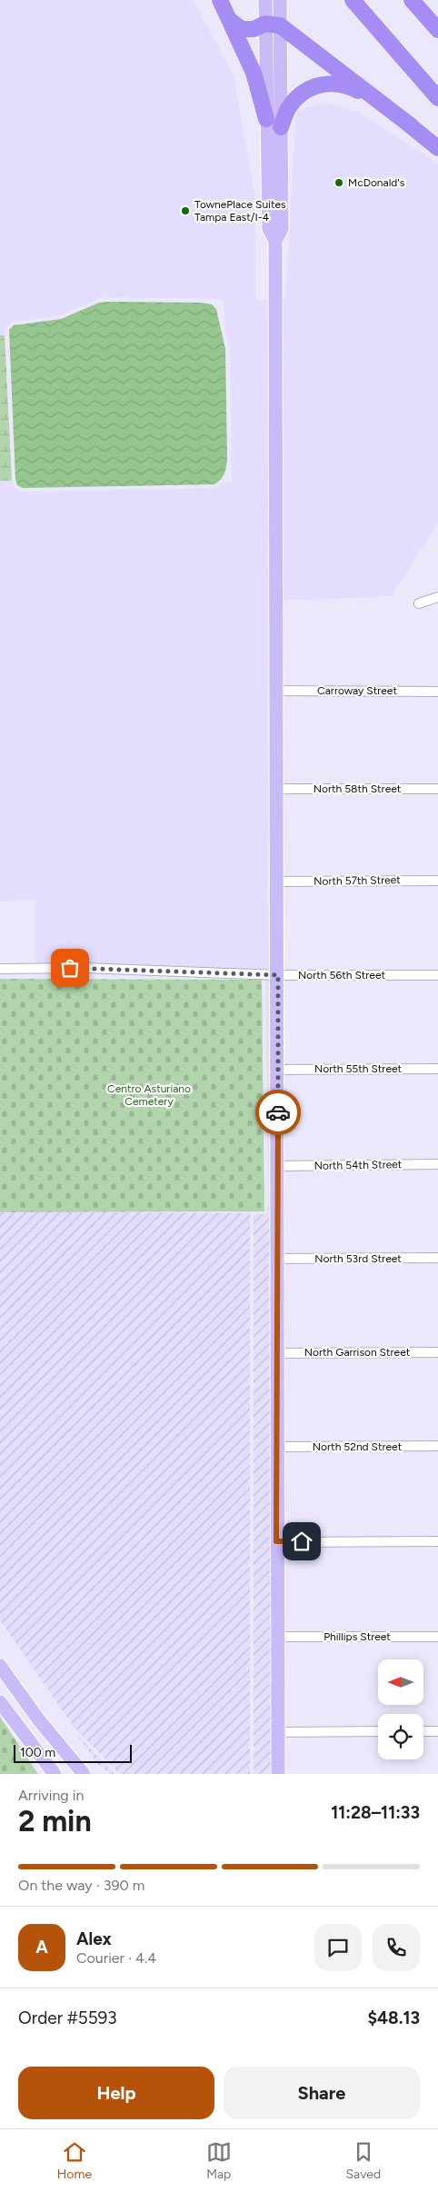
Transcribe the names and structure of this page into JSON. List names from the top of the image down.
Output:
{
  "streets": {
    "street": [
      "Carroway Street",
      "North 58th Street",
      "North 57th Street",
      "North 56th Street",
      "North 55th Street",
      "North 54th Street",
      "North 53rd Street",
      "North Garrison Street",
      "North 52nd Street",
      "Phillips Street"
    ]
  },
  "parks": ["Centro Asturiano Cemetery"],
  "places": ["McDonald's", "TownePlace Suites Tampa East/I-4"],
  "scale_bar": "100 m",
  "north": "left",
  "page": {
    "scale": "100 m",
    "heading": ["2 min", "Arriving in", "11:28–11:33"],
    "panel": [
      "Alex",
      "Courier · 4.4",
      "Order #5593",
      "$48.13"
    ],
    "bar": "On the way · 390 m",
    "round": "A",
    "buttons": ["Help", "Share"],
    "tabs": ["Home", "Map", "Saved"]
  }
}
